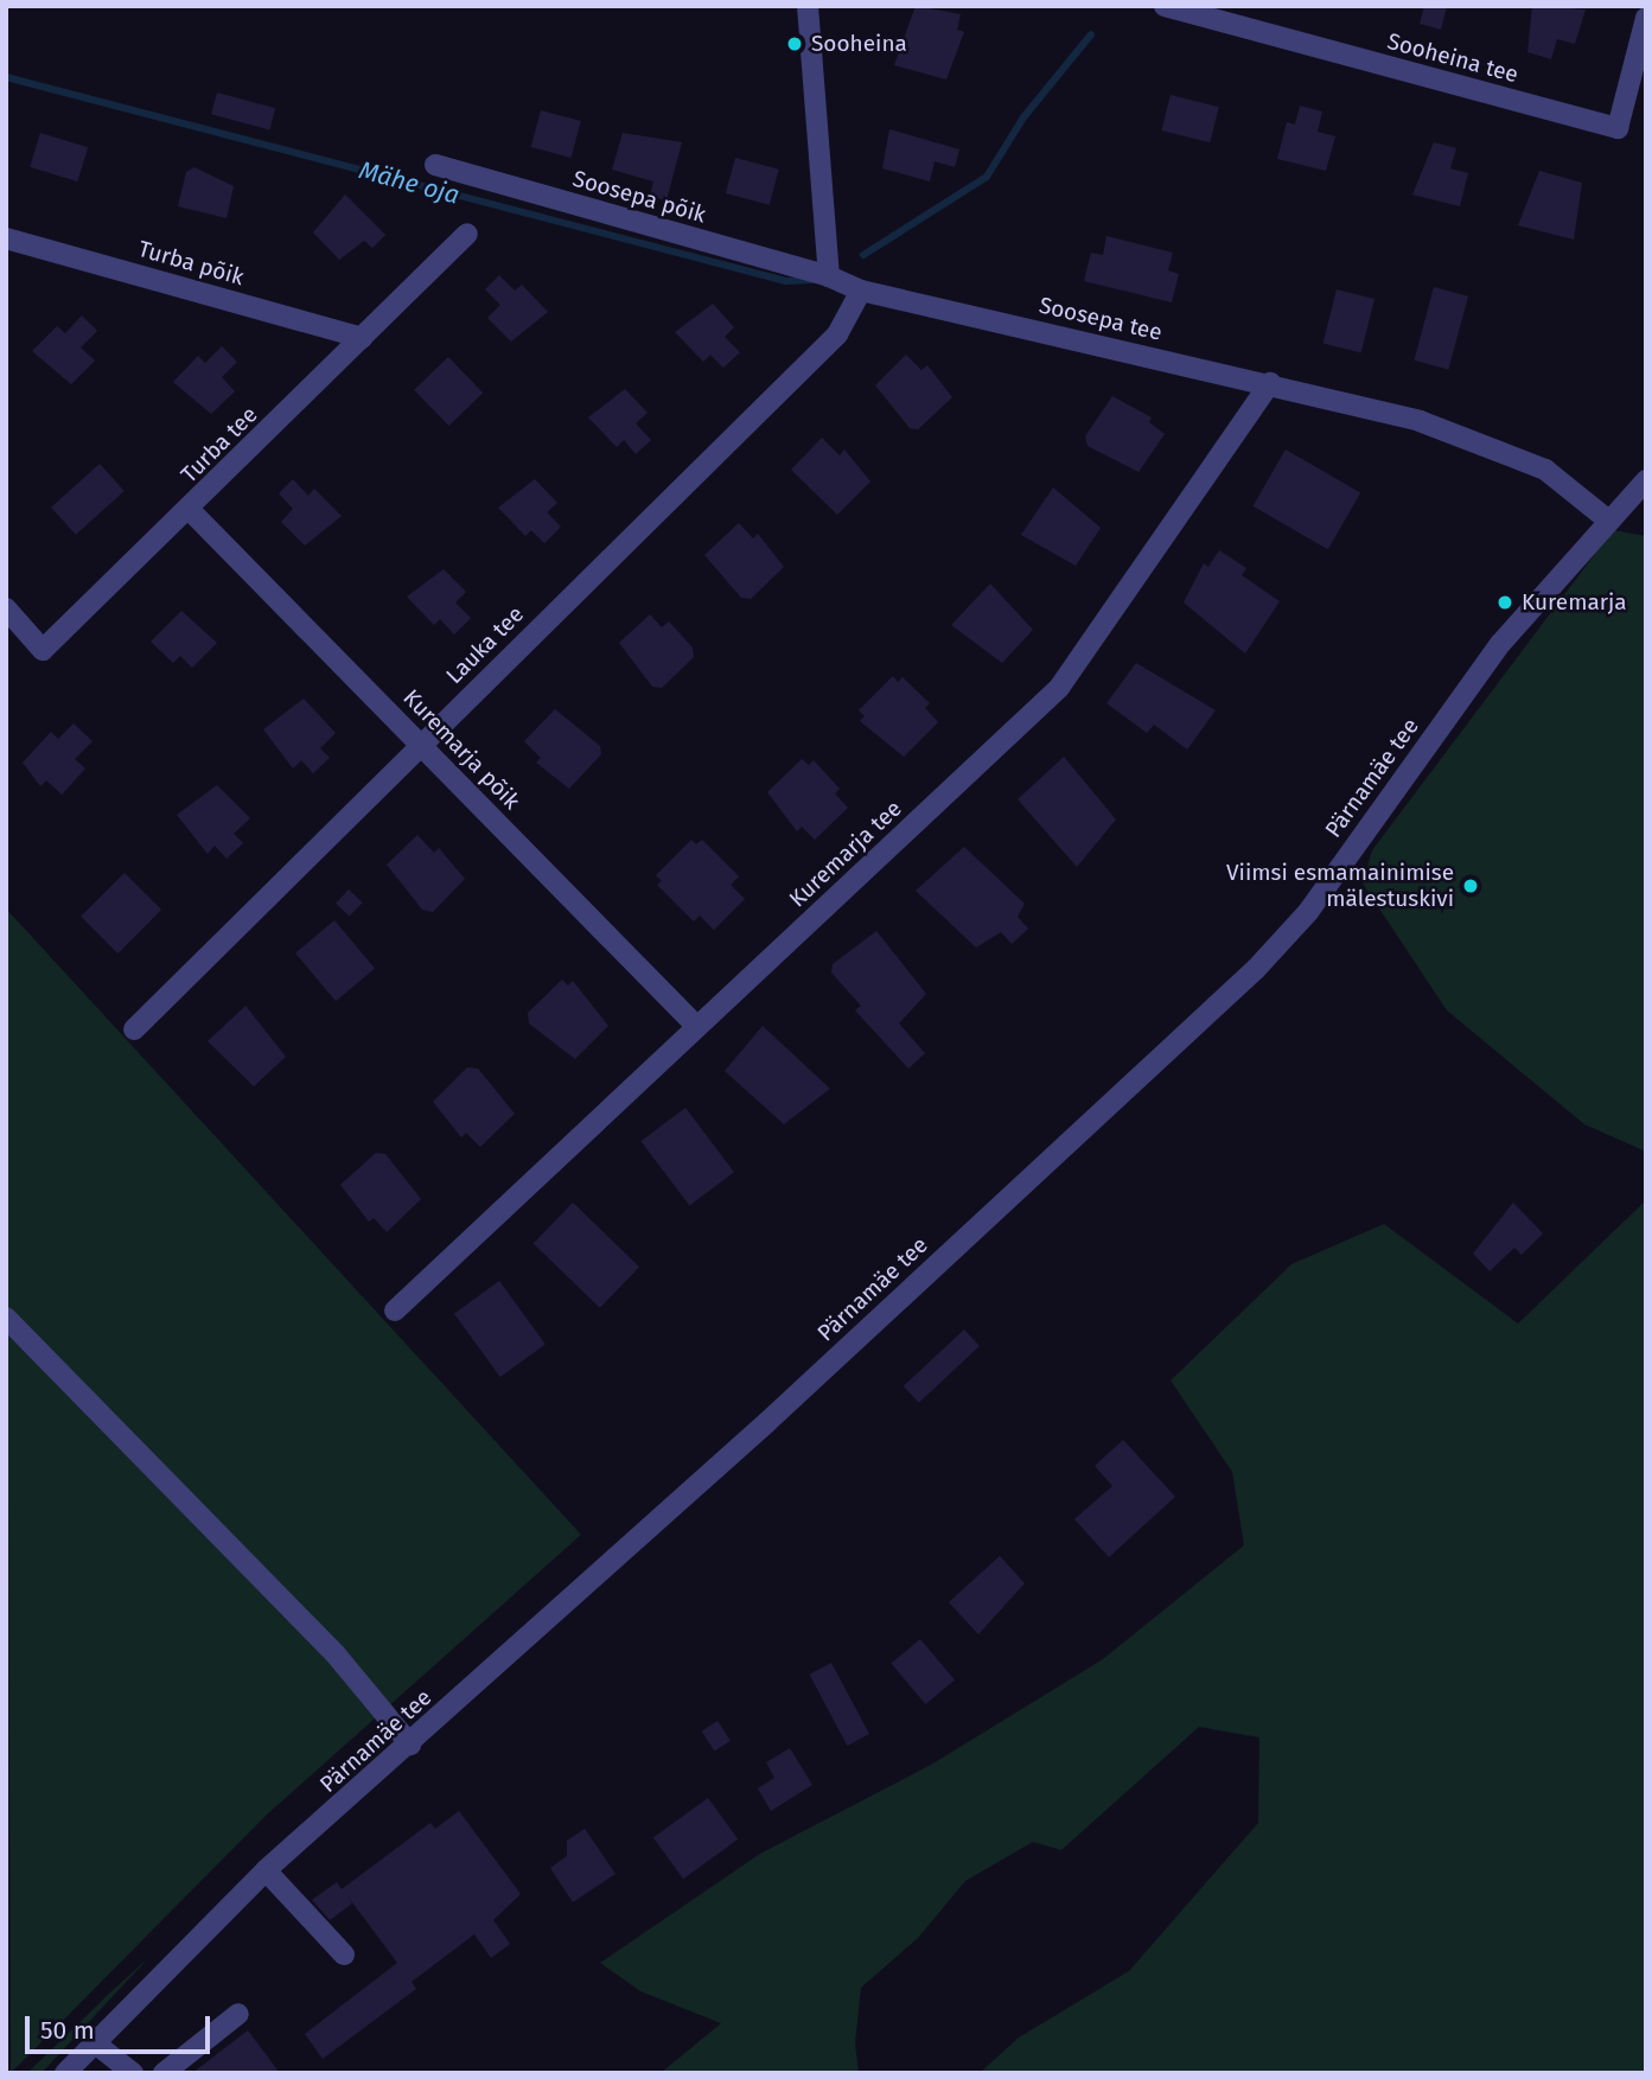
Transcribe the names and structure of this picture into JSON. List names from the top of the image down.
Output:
{
  "streets": {
    "street": [
      "Sooheina tee",
      "Soosepa põik",
      "Turba põik",
      "Soosepa tee",
      "Turba tee",
      "Lauka tee",
      "Kuremarja põik",
      "Pärnamäe tee",
      "Kuremarja tee"
    ]
  },
  "crossings": [
    ["Soosepa põik", "Soosepa tee"],
    ["Turba põik", "Turba tee"],
    ["Soosepa tee", "Lauka tee"],
    ["Soosepa tee", "Pärnamäe tee"],
    ["Soosepa tee", "Kuremarja tee"],
    ["Turba tee", "Kuremarja põik"],
    ["Lauka tee", "Kuremarja põik"],
    ["Kuremarja põik", "Kuremarja tee"]
  ],
  "water": ["Mähe oja"],
  "places": ["Sooheina", "Kuremarja", "Viimsi esmamainimise mälestuskivi"],
  "scale_bar": "50 m"
}
